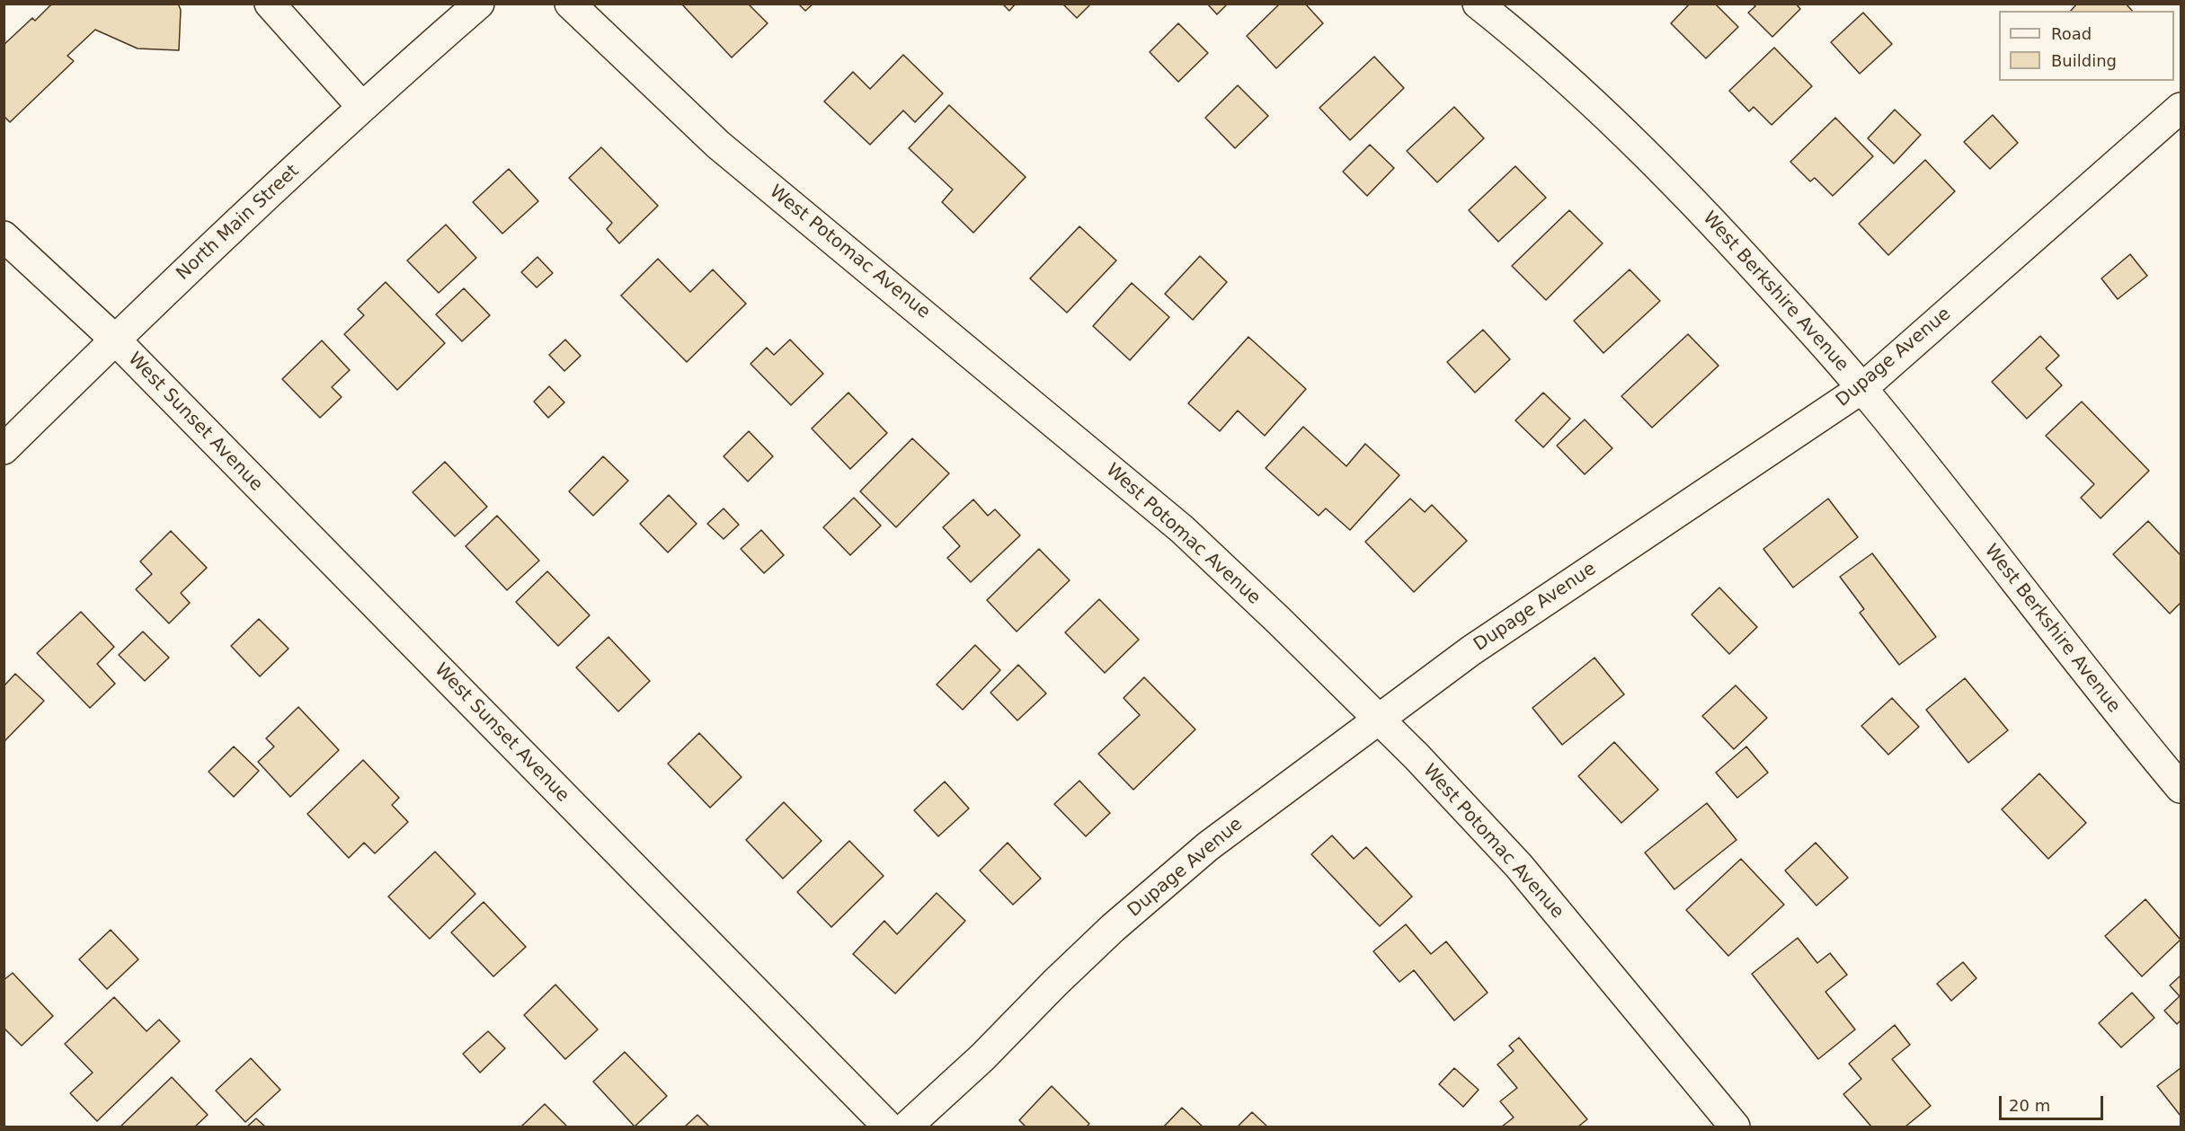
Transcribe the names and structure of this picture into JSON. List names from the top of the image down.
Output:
{
  "streets": {
    "street": [
      "North Main Street",
      "West Potomac Avenue",
      "West Berkshire Avenue",
      "Dupage Avenue",
      "West Sunset Avenue"
    ]
  },
  "crossings": [
    ["North Main Street", "West Sunset Avenue"],
    ["West Potomac Avenue", "Dupage Avenue"],
    ["West Berkshire Avenue", "Dupage Avenue"]
  ],
  "legend": ["Road", "Building"],
  "scale_bar": "20 m"
}
